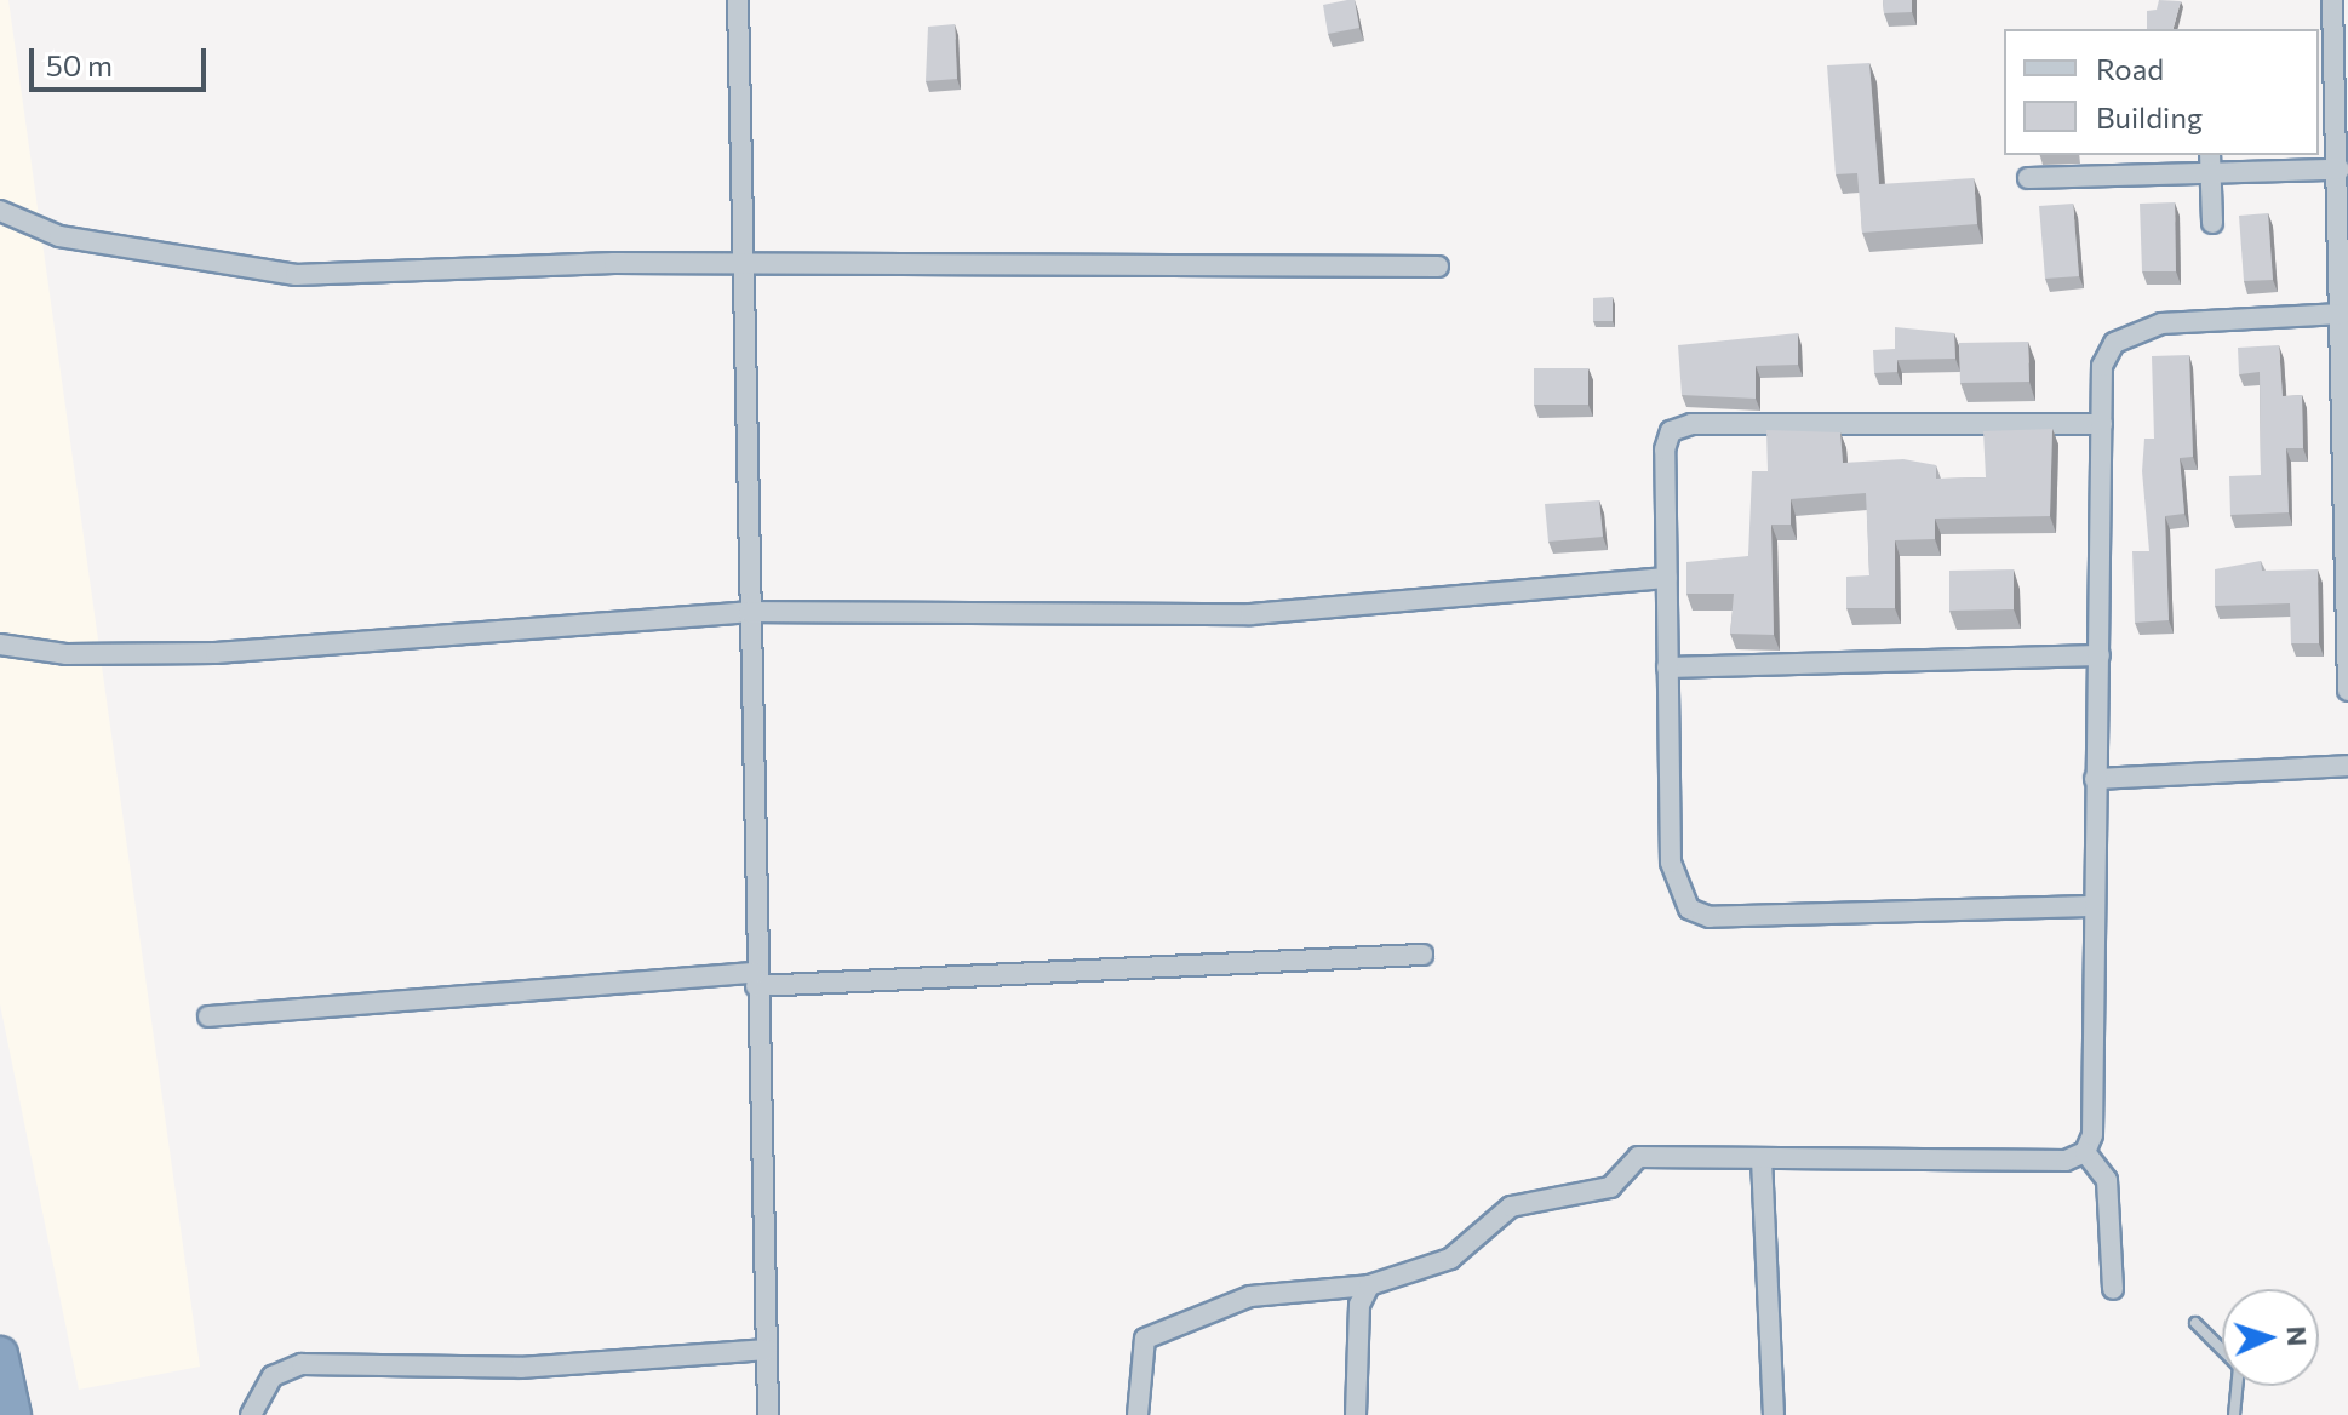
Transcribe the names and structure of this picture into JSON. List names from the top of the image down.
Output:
{
  "legend": ["Road", "Building"],
  "scale_bar": "50 m",
  "north": "right"
}
